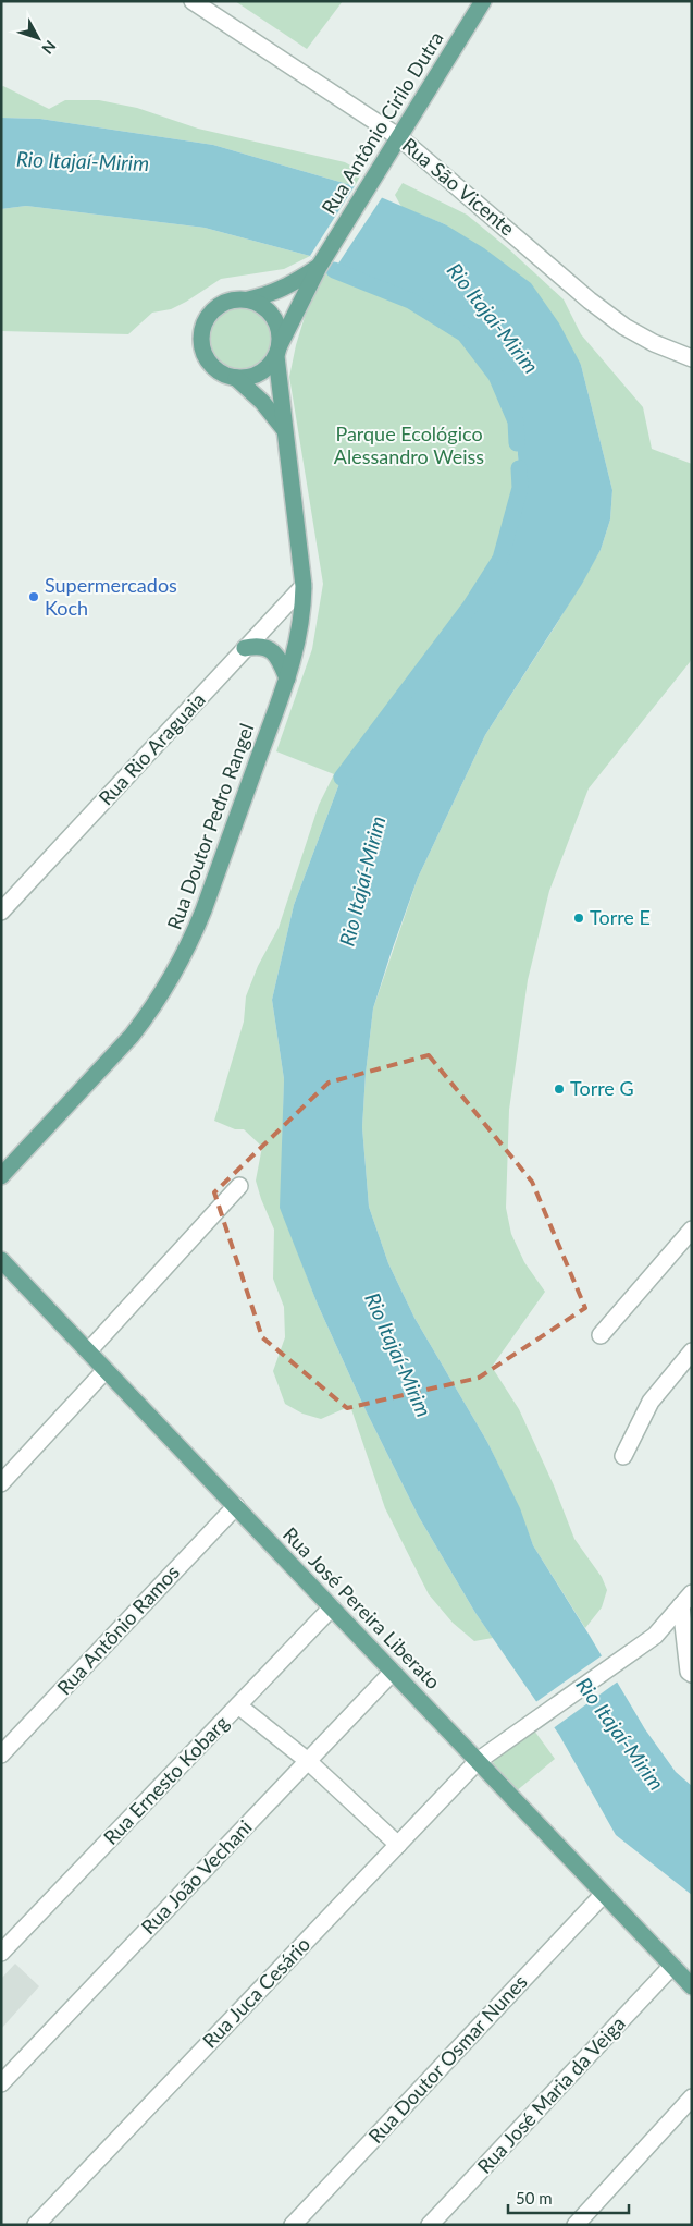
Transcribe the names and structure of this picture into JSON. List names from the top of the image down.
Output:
{
  "streets": {
    "main road": ["Rua Antônio Cirilo Dutra", "Rua Doutor Pedro Rangel", "Rua José Pereira Liberato"],
    "street": [
      "Rua São Vicente",
      "Rua Rio Araguaia",
      "Rua Antônio Ramos",
      "Rua Ernesto Kobarg",
      "Rua João Vechani",
      "Rua Juca Cesário",
      "Rua Doutor Osmar Nunes",
      "Rua José Maria da Veiga"
    ]
  },
  "crossings": [
    ["Rua Antônio Cirilo Dutra", "Rua São Vicente"],
    ["Rua Antônio Cirilo Dutra", "Rua Doutor Pedro Rangel"],
    ["Rua Rio Araguaia", "Rua Doutor Pedro Rangel"],
    ["Rua José Pereira Liberato", "Rua Antônio Ramos"],
    ["Rua José Pereira Liberato", "Rua Ernesto Kobarg"],
    ["Rua José Pereira Liberato", "Rua João Vechani"],
    ["Rua José Pereira Liberato", "Rua Juca Cesário"],
    ["Rua José Pereira Liberato", "Rua Doutor Osmar Nunes"],
    ["Rua José Pereira Liberato", "Rua José Maria da Veiga"]
  ],
  "water": ["Rio Itajaí-Mirim"],
  "parks": ["Parque Ecológico Alessandro Weiss"],
  "places": ["Supermercados Koch", "Torre E", "Torre G"],
  "scale_bar": "50 m",
  "north": "bottom right"
}
